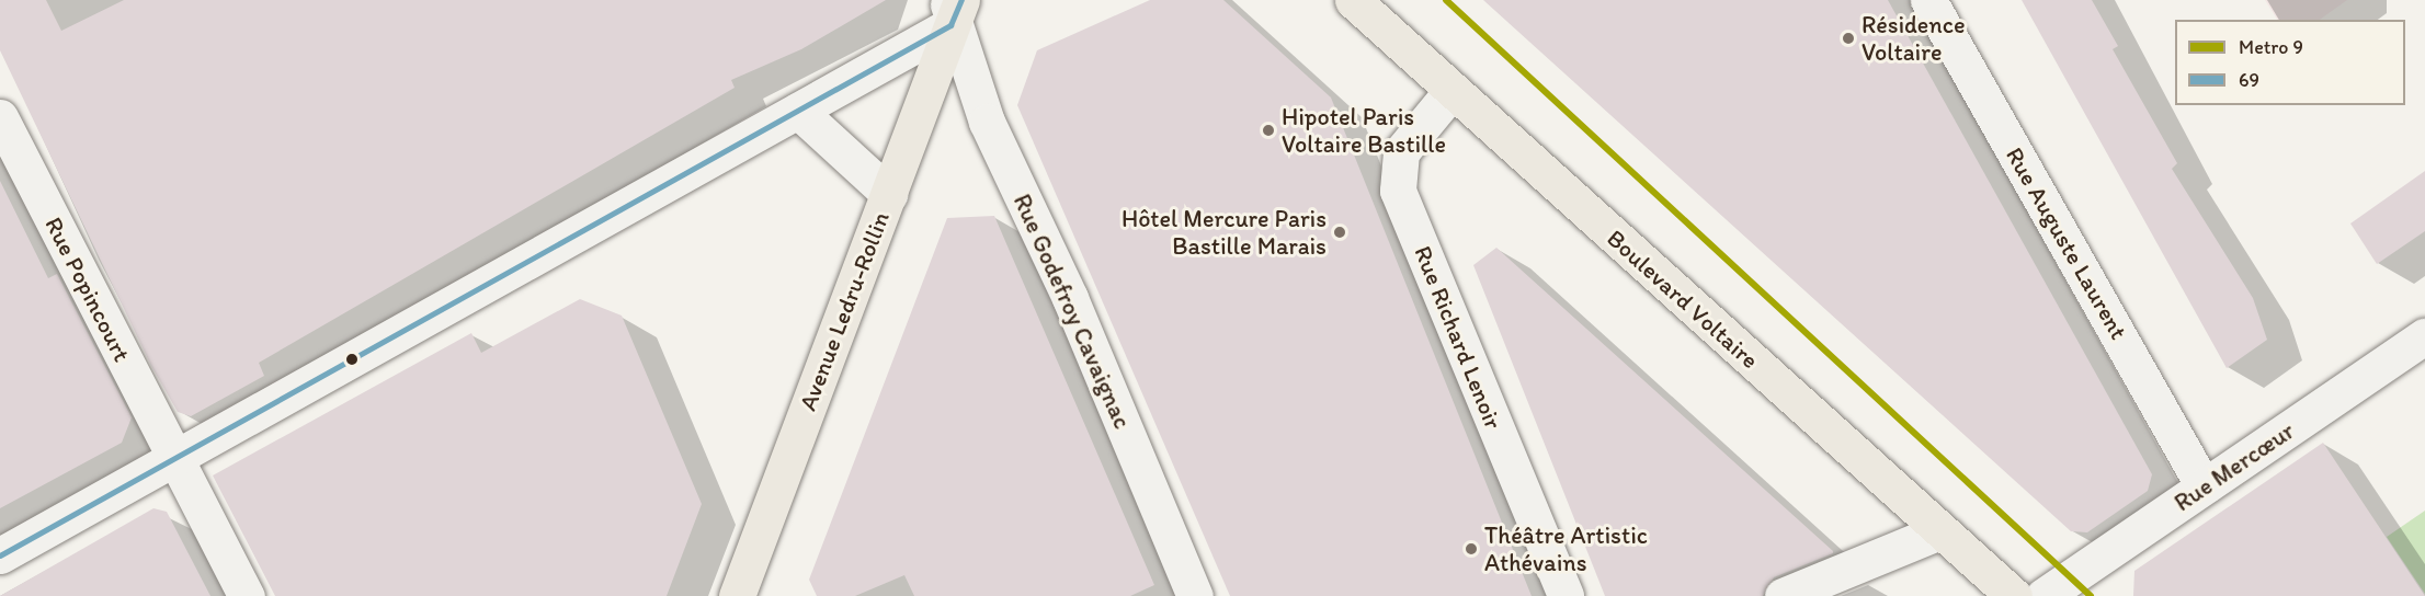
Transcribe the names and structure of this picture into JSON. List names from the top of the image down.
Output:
{
  "streets": {
    "main road": ["Boulevard Voltaire", "Avenue Ledru-Rollin"],
    "street": [
      "Rue Auguste Laurent",
      "Rue Popincourt",
      "Rue Godefroy Cavaignac",
      "Rue Richard Lenoir",
      "Rue Mercœur"
    ]
  },
  "crossings": [
    ["Rue Auguste Laurent", "Rue Mercœur"],
    ["Boulevard Voltaire", "Rue Richard Lenoir"],
    ["Avenue Ledru-Rollin", "Rue Godefroy Cavaignac"]
  ],
  "places": [
    "Résidence Voltaire",
    "Hipotel Paris Voltaire Bastille",
    "Hôtel Mercure Paris Bastille Marais",
    "Théâtre Artistic Athévains"
  ],
  "lines": ["metro line 9", "transit line 69"],
  "legend": ["Metro 9", "69"]
}
